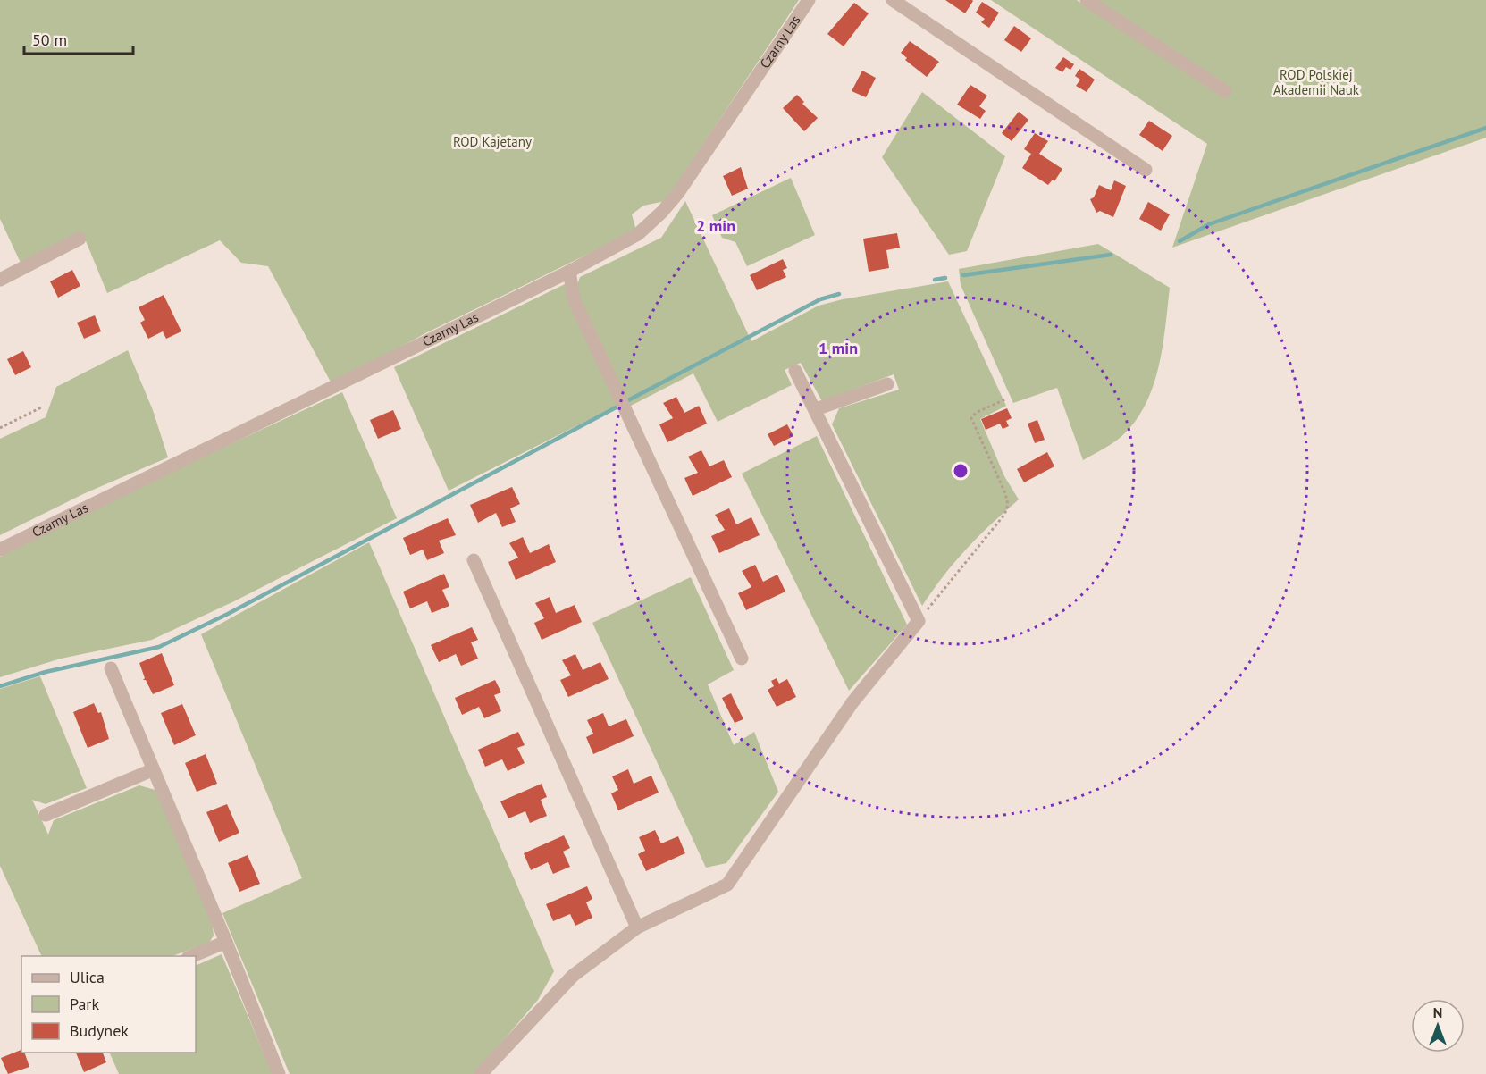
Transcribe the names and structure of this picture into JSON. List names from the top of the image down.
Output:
{
  "streets": {
    "street": ["Czarny Las"]
  },
  "parks": ["ROD Polskiej Akademii Nauk", "ROD Kajetany"],
  "legend": ["Ulica", "Park", "Budynek"],
  "scale_bar": "50 m",
  "north": "top",
  "rings": ["2 min", "1 min"]
}
